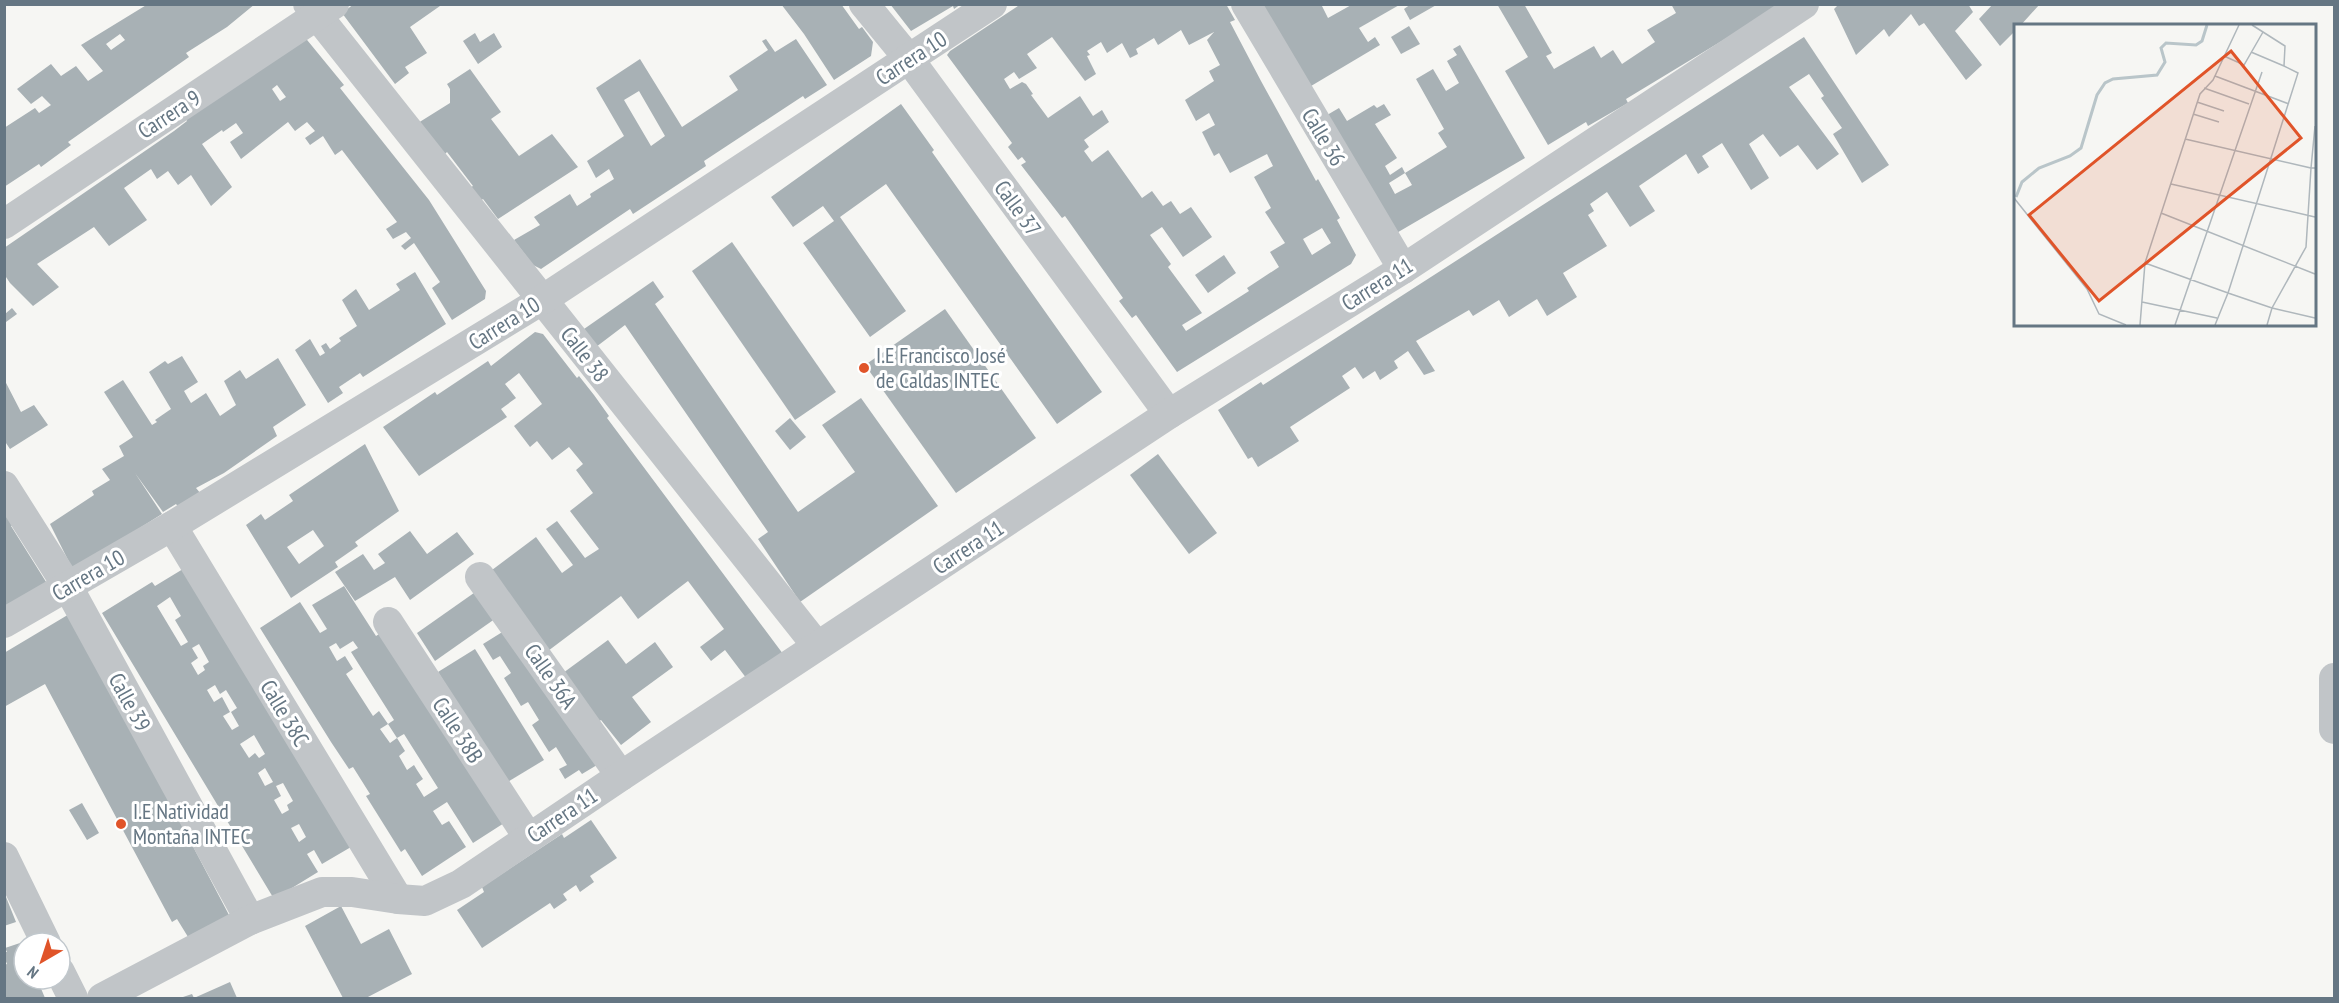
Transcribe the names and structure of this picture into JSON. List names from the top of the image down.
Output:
{
  "streets": {
    "street": [
      "Carrera 10",
      "Carrera 9",
      "Calle 36",
      "Calle 37",
      "Carrera 11",
      "Calle 38",
      "Calle 36A",
      "Calle 39",
      "Calle 38C",
      "Calle 38B"
    ]
  },
  "crossings": [
    ["Carrera 10", "Calle 37"],
    ["Carrera 10", "Calle 38"],
    ["Carrera 10", "Calle 39"],
    ["Carrera 10", "Calle 38C"],
    ["Carrera 9", "Calle 38"],
    ["Calle 36", "Carrera 11"],
    ["Calle 37", "Carrera 11"],
    ["Carrera 11", "Calle 38"],
    ["Carrera 11", "Calle 36A"],
    ["Carrera 11", "Calle 39"],
    ["Carrera 11", "Calle 38C"],
    ["Carrera 11", "Calle 38B"]
  ],
  "places": ["I.E Francisco José de Caldas INTEC", "I.E Natividad Montaña INTEC"],
  "north": "bottom left"
}
